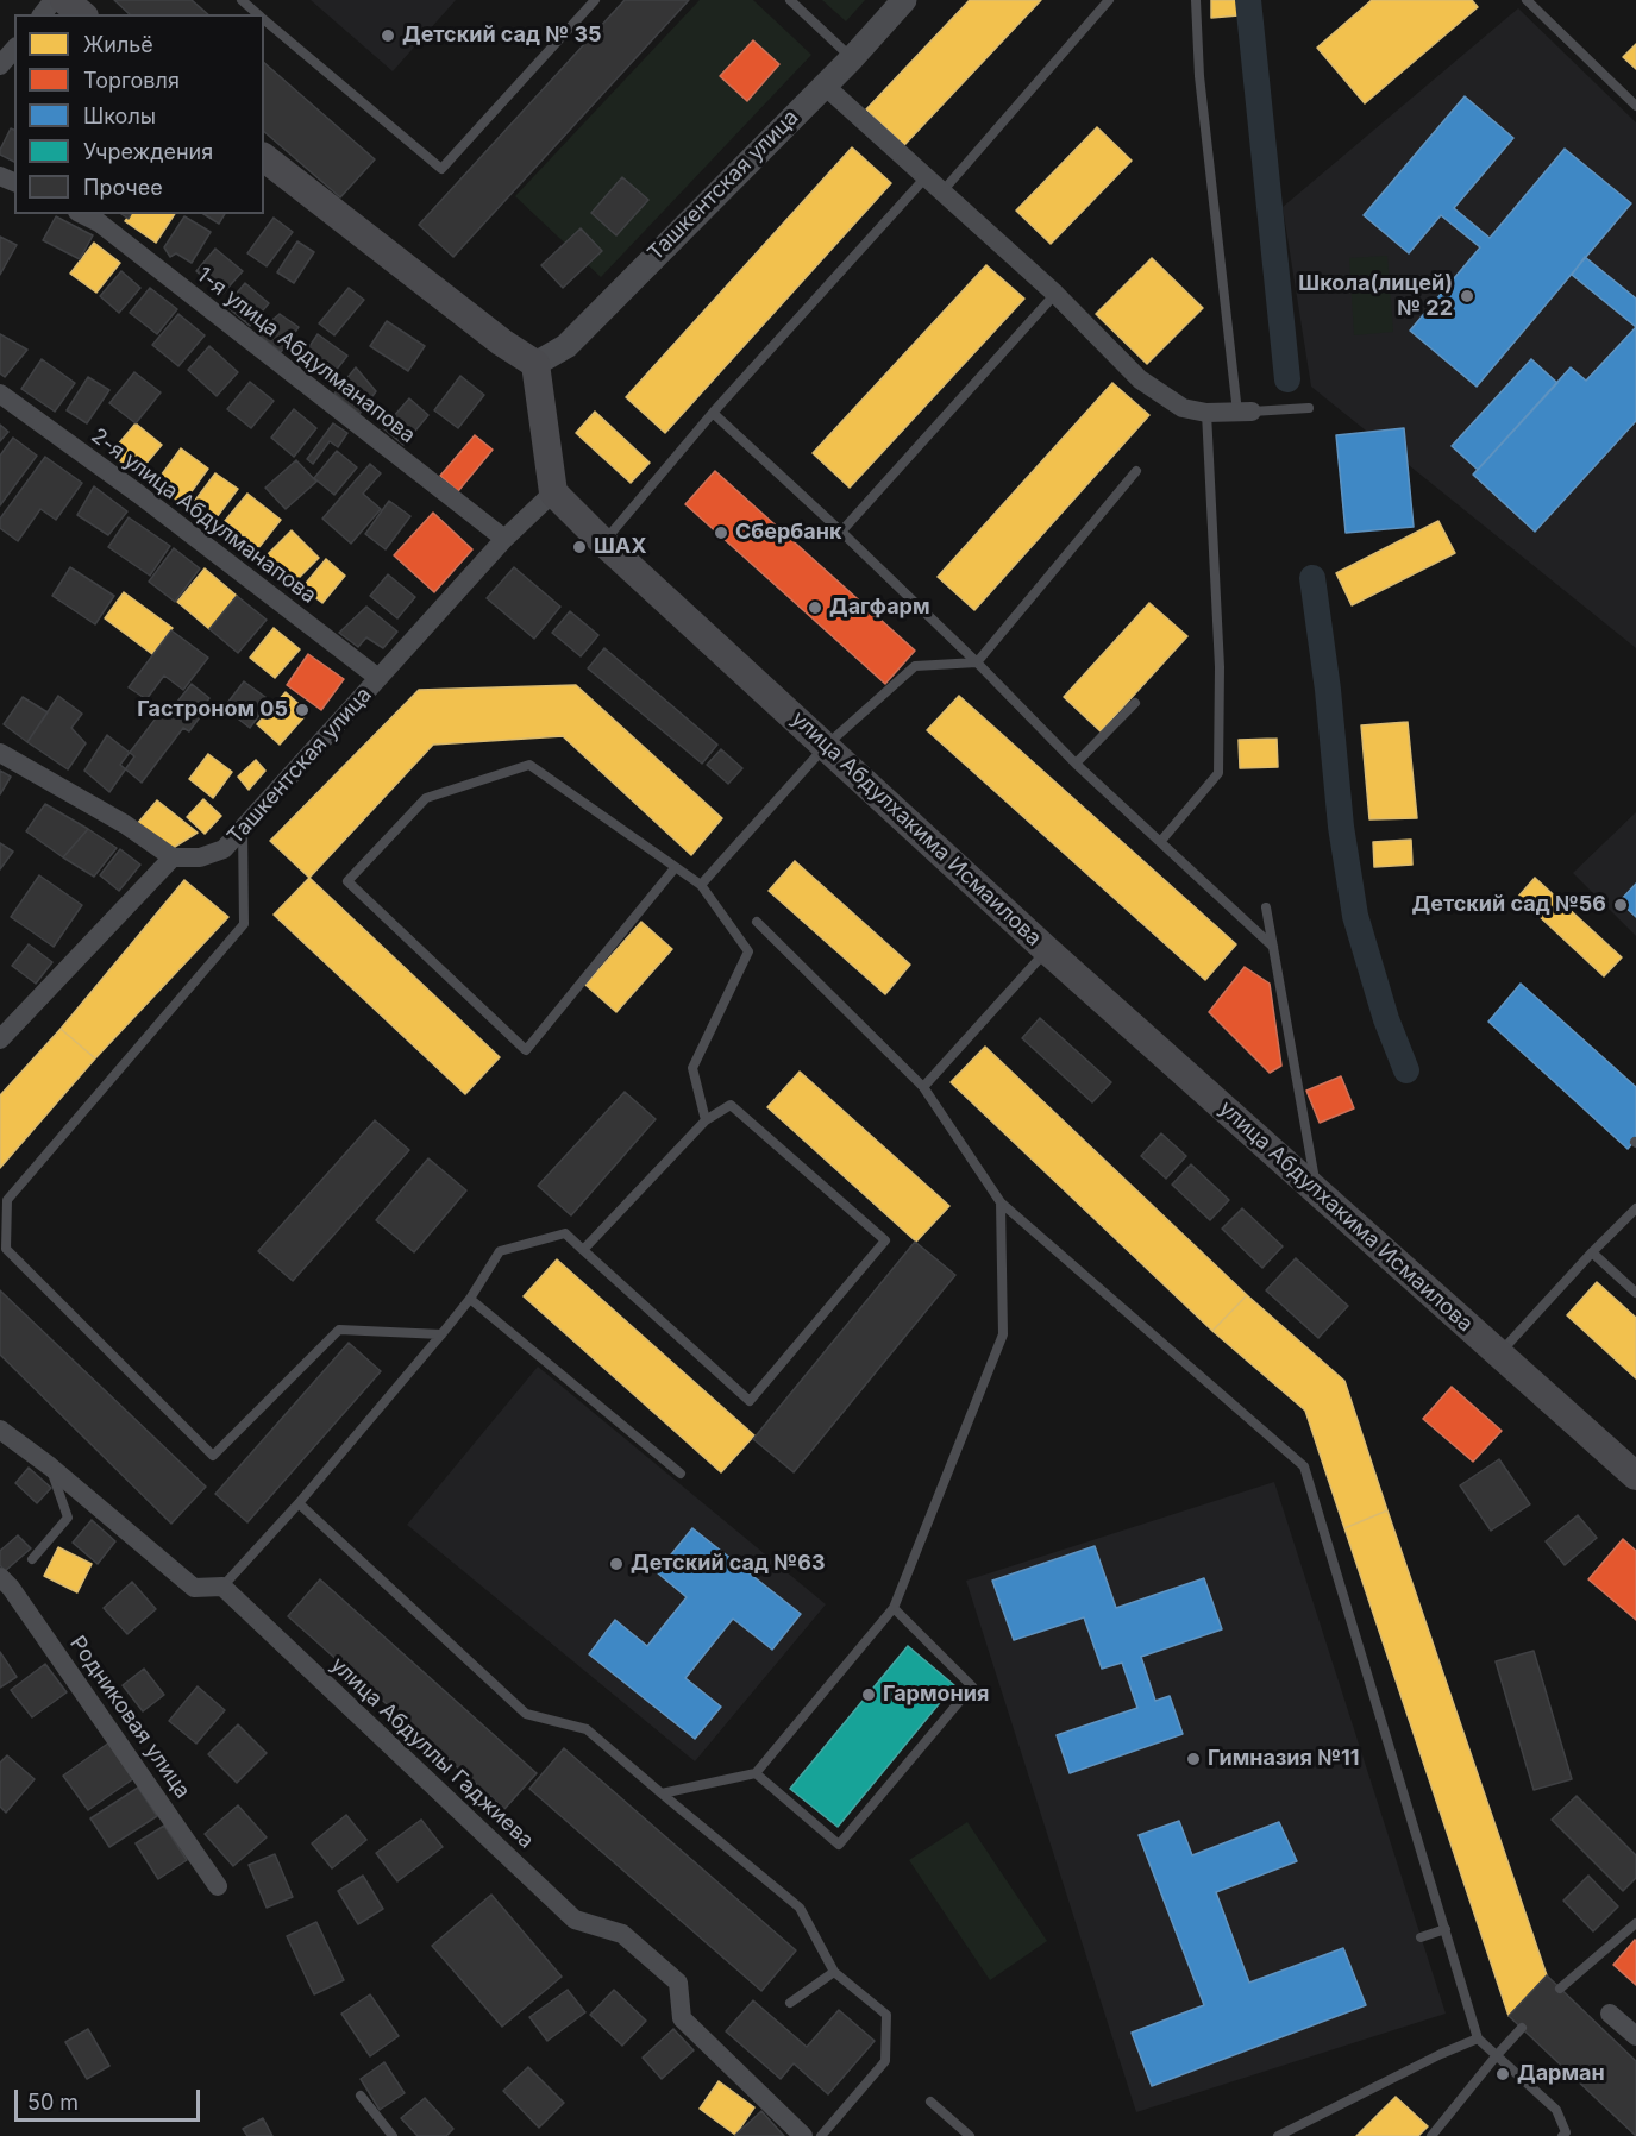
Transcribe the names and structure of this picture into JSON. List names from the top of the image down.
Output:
{
  "streets": {
    "main road": ["улица Абдулхакима Исмаилова"],
    "street": [
      "Ташкентская улица",
      "1-я улица Абдулманапова",
      "2-я улица Абдулманапова",
      "Родниковая улица",
      "улица Абдуллы Гаджиева"
    ]
  },
  "crossings": [
    ["Ташкентская улица", "1-я улица Абдулманапова"],
    ["Ташкентская улица", "2-я улица Абдулманапова"],
    ["Ташкентская улица", "улица Абдулхакима Исмаилова"]
  ],
  "places": [
    "Детский сад № 35",
    "Школа(лицей) № 22",
    "Сбербанк",
    "ШАХ",
    "Дагфарм",
    "Гастроном 05",
    "Детский сад №56",
    "Детский сад №63",
    "Гармония",
    "Гимназия №11",
    "Дарман"
  ],
  "legend": [
    "Жильё",
    "Торговля",
    "Школы",
    "Учреждения",
    "Прочее"
  ],
  "scale_bar": "50 m"
}
